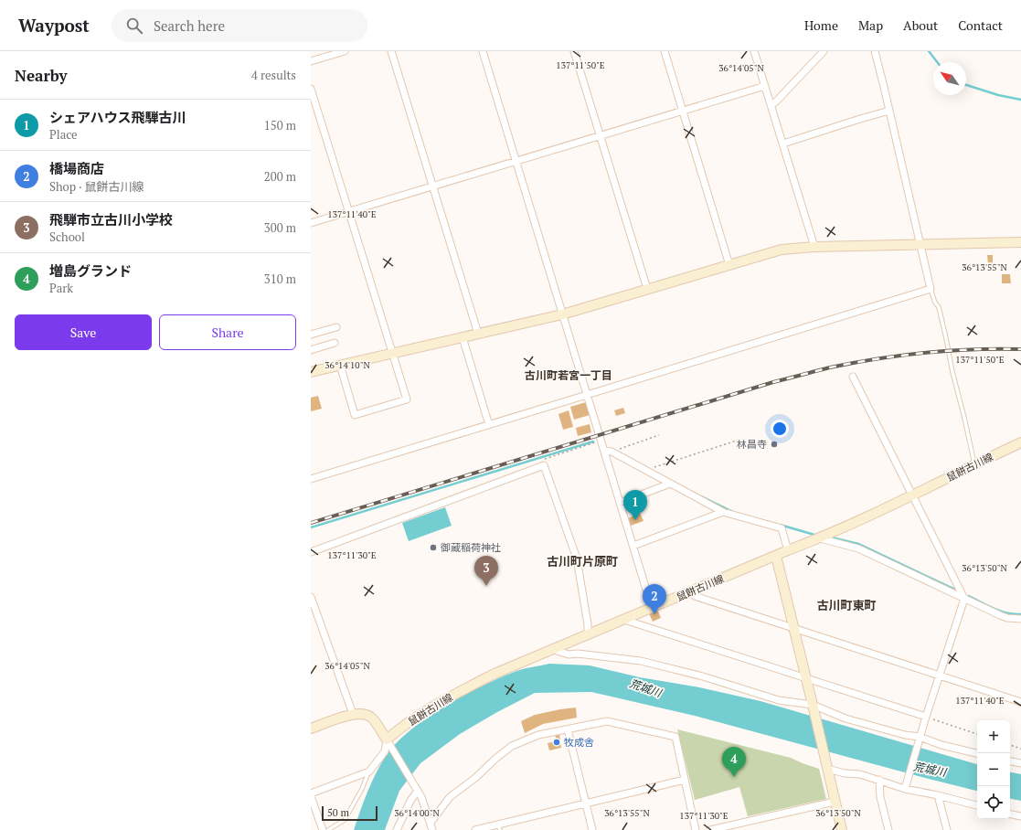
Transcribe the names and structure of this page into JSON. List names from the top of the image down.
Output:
{
  "streets": {
    "street": ["鼠餅古川線"]
  },
  "districts": ["古川町若宮一丁目", "古川町片原町", "古川町東町"],
  "water": ["荒城川"],
  "places": ["林昌寺", "御蔵稲荷神社", "牧成舎"],
  "scale_bar": "50 m",
  "north": "top left",
  "page": {
    "header": "Waypost",
    "search": "Search here",
    "nav": [
      "Home",
      "Map",
      "About",
      "Contact"
    ],
    "heading": ["Nearby", "4 results"],
    "list": [
      {
        "mark": "1",
        "name": "シェアハウス飛騨古川",
        "note": "Place",
        "value": "150 m"
      },
      {
        "mark": "2",
        "name": "橋場商店",
        "note": "Shop · 鼠餅古川線",
        "value": "200 m"
      },
      {
        "mark": "3",
        "name": "飛騨市立古川小学校",
        "note": "School",
        "value": "300 m"
      },
      {
        "mark": "4",
        "name": "増島グランド",
        "note": "Park",
        "value": "310 m"
      }
    ],
    "buttons": ["Save", "Share"],
    "pins": [
      "1",
      "3",
      "2",
      "4"
    ],
    "map_buttons": ["+", "−"],
    "scale": "50 m"
  },
  "coordinates": [
    "137°11'50\"E",
    "36°14'05\"N",
    "137°11'40\"E",
    "36°13'55\"N",
    "36°14'10\"N",
    "137°11'30\"E",
    "36°13'50\"N",
    "36°14'00\"N"
  ]
}
